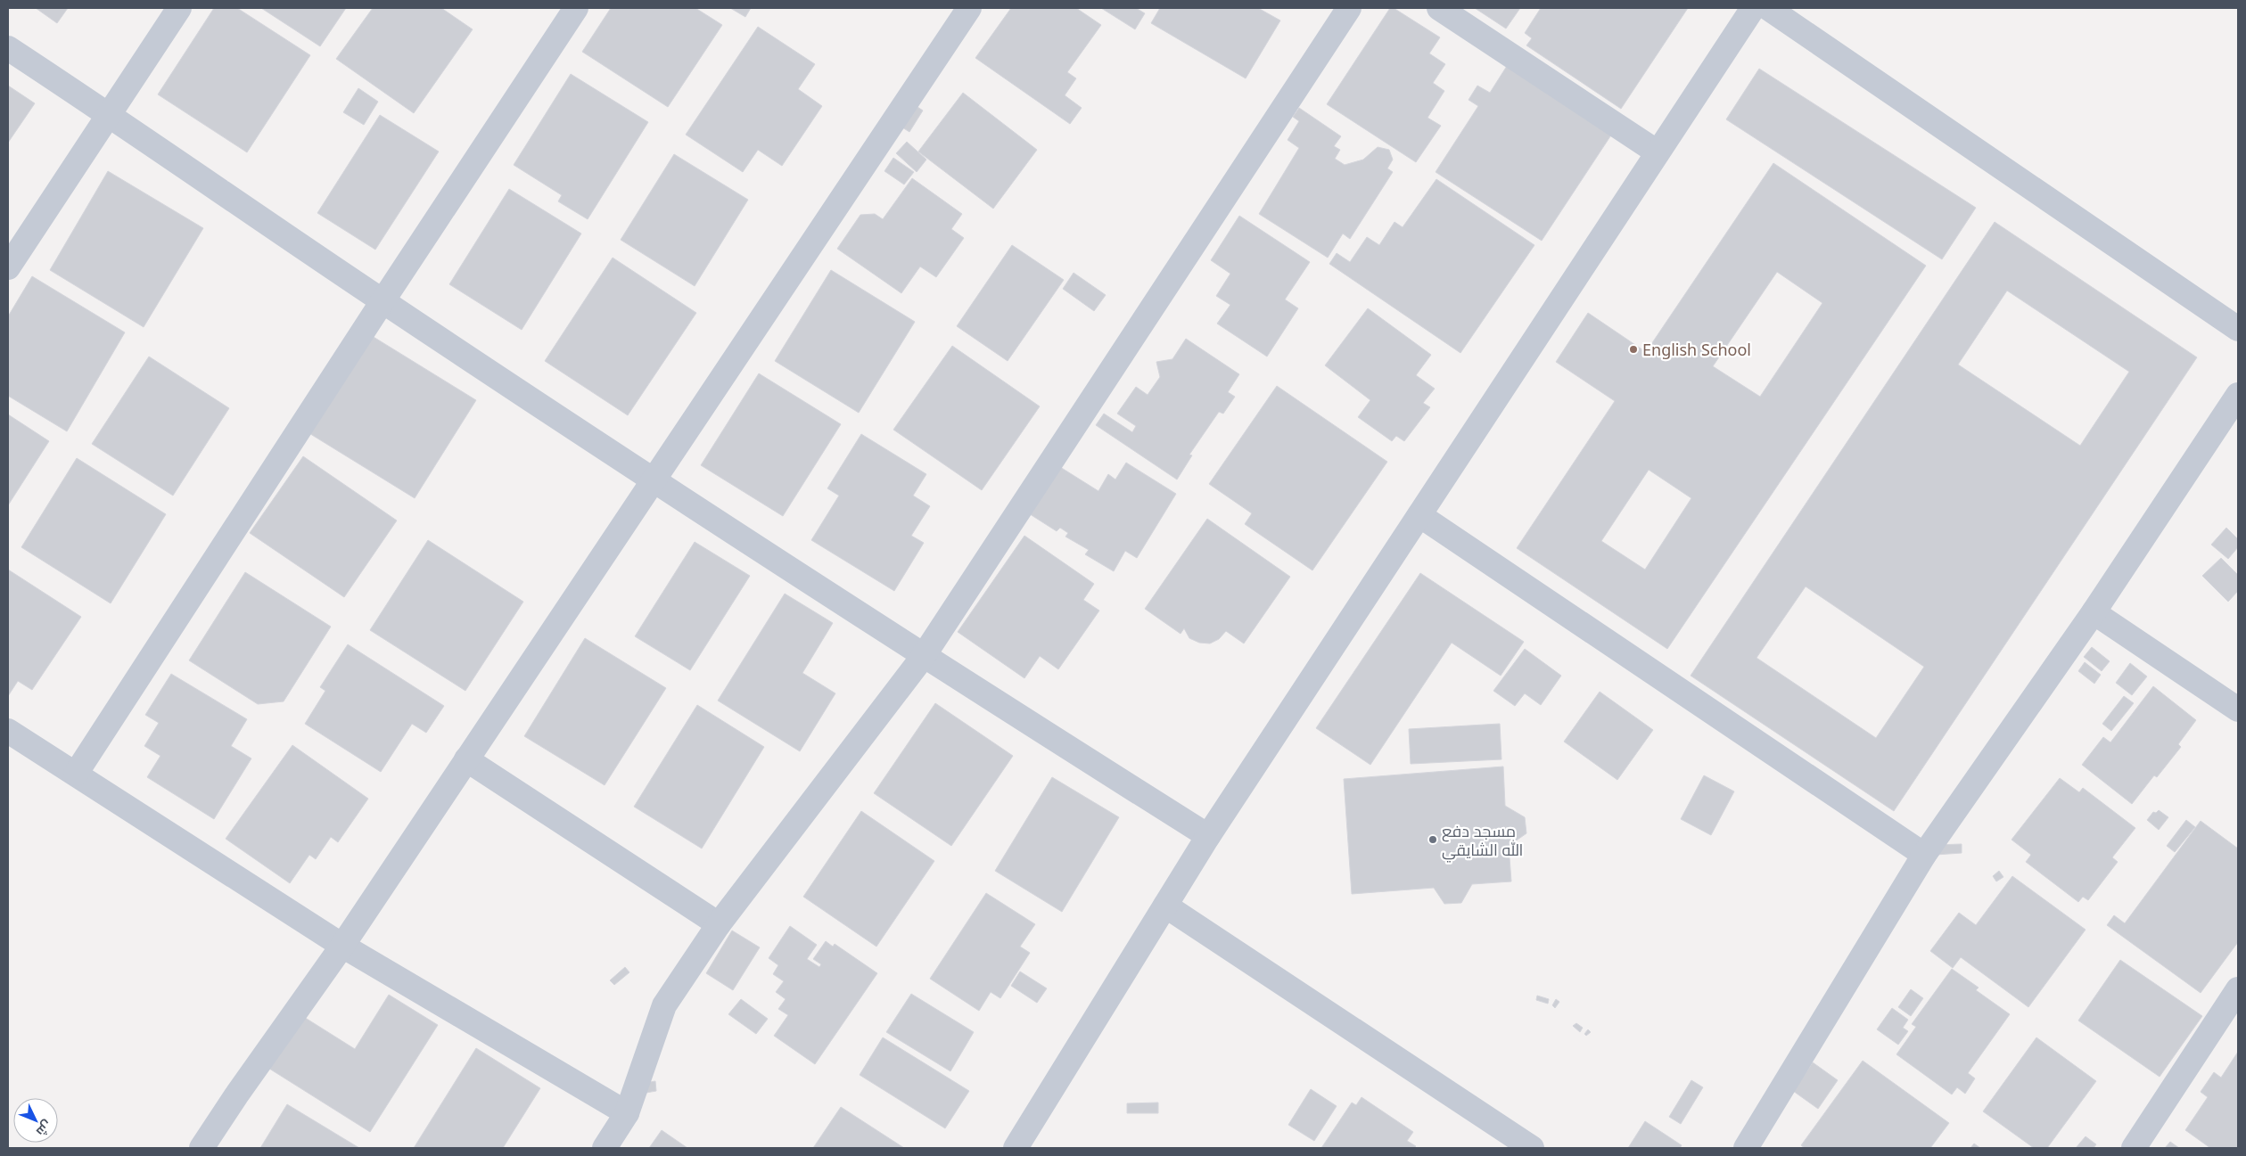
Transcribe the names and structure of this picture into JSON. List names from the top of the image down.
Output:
{
  "places": ["English School", "مسجد دفع الله الشايقي"],
  "north": "bottom right"
}
